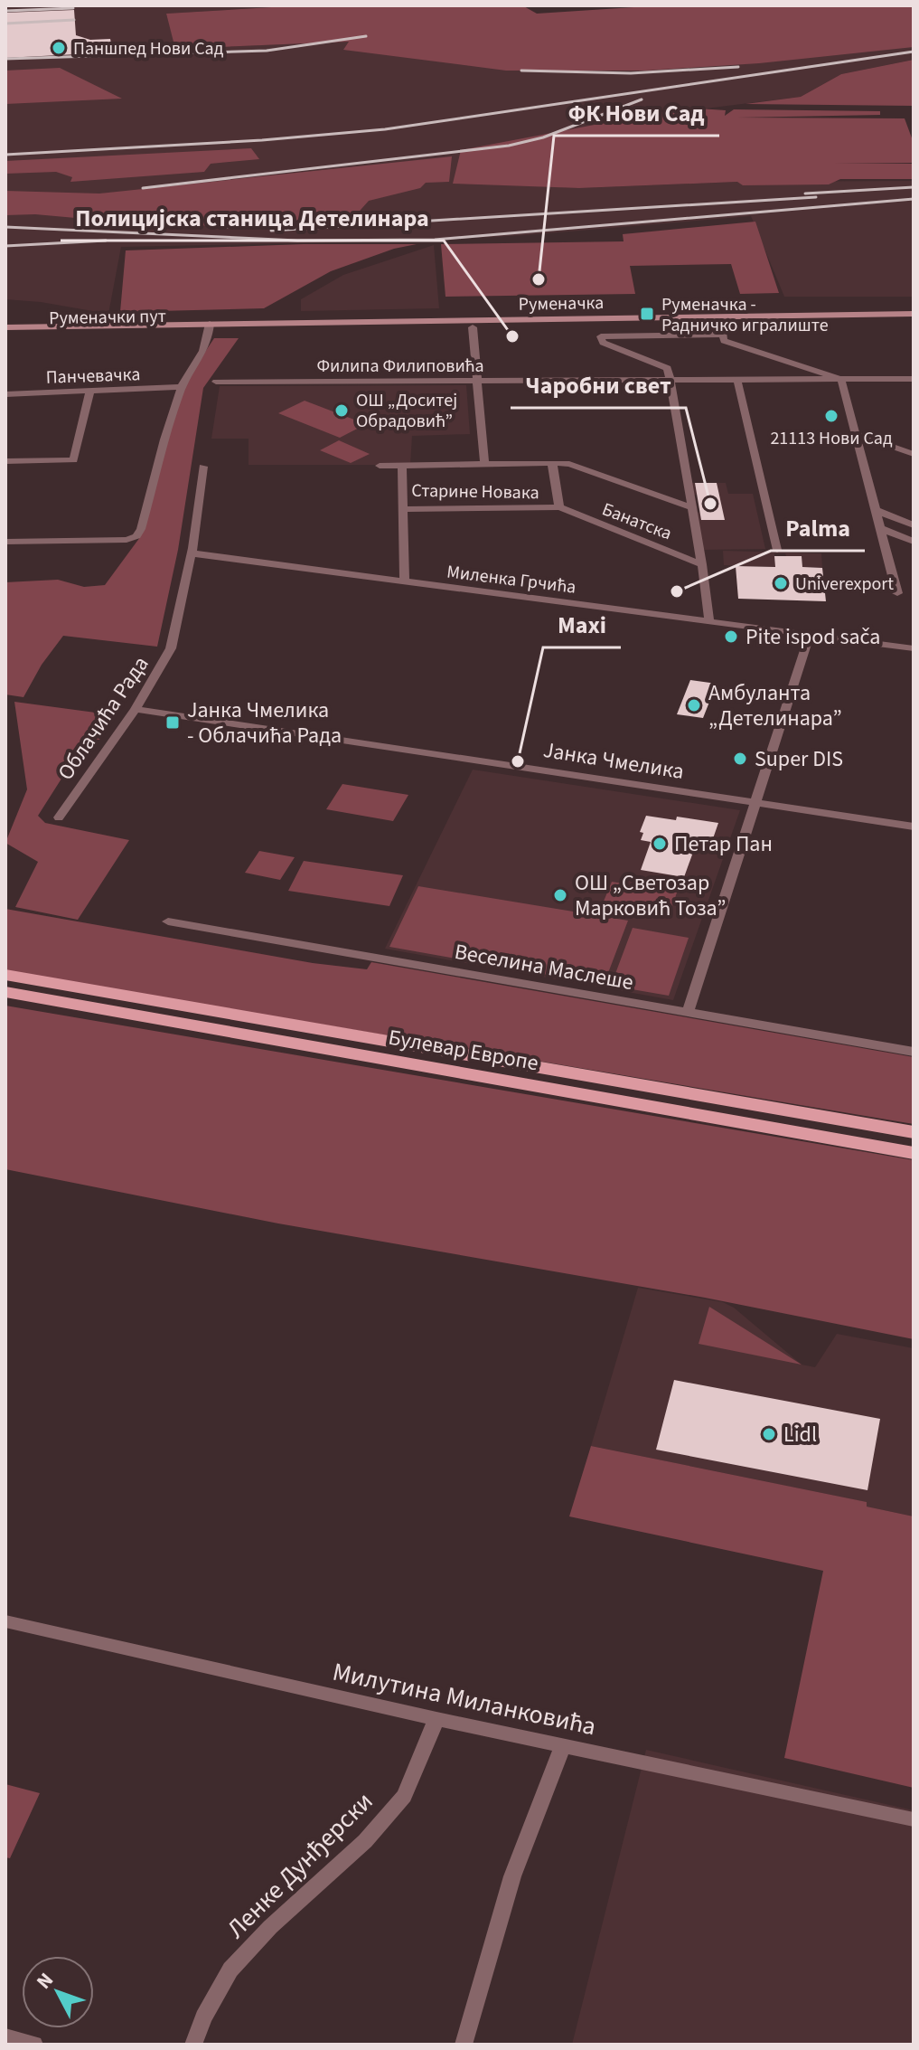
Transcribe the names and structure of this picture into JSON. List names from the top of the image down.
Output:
{
  "streets": {
    "main road": ["Руменачка", "Руменачки пут", "Булевар Европе"],
    "street": [
      "Филипа Филиповића",
      "Панчевачка",
      "Старине Новака",
      "Банатска",
      "Миленка Грчића",
      "Облачића Рада",
      "Јанка Чмелика",
      "Веселина Маслеше",
      "Милутина Миланковића",
      "Ленке Дунђерски"
    ]
  },
  "crossings": [
    ["Руменачка", "Руменачки пут"],
    ["Руменачка", "Филипа Филиповића"],
    ["Руменачка", "Старине Новака"],
    ["Руменачка", "Банатска"],
    ["Филипа Филиповића", "Старине Новака"],
    ["Филипа Филиповића", "Банатска"],
    ["Старине Новака", "Банатска"],
    ["Банатска", "Миленка Грчића"],
    ["Миленка Грчића", "Облачића Рада"],
    ["Облачића Рада", "Јанка Чмелика"],
    ["Милутина Миланковића", "Ленке Дунђерски"]
  ],
  "places": {
    "other": [
      "Паншпед Нови Сад",
      "ФК Нови Сад",
      "Полицијска станица Детелинара",
      "ОШ „Доситеј Обрадовић”",
      "21113 Нови Сад",
      "Чаробни свет",
      "Univerexport",
      "Palma",
      "Pite ispod sača",
      "Амбуланта „Детелинара”",
      "Super DIS",
      "Maxi",
      "Петар Пан",
      "ОШ „Светозар Марковић Тоза”",
      "Lidl"
    ],
    "transit": ["Руменачка - Радничко игралиште", "Јанка Чмелика - Облачића Рада"]
  },
  "north": "top left"
}
